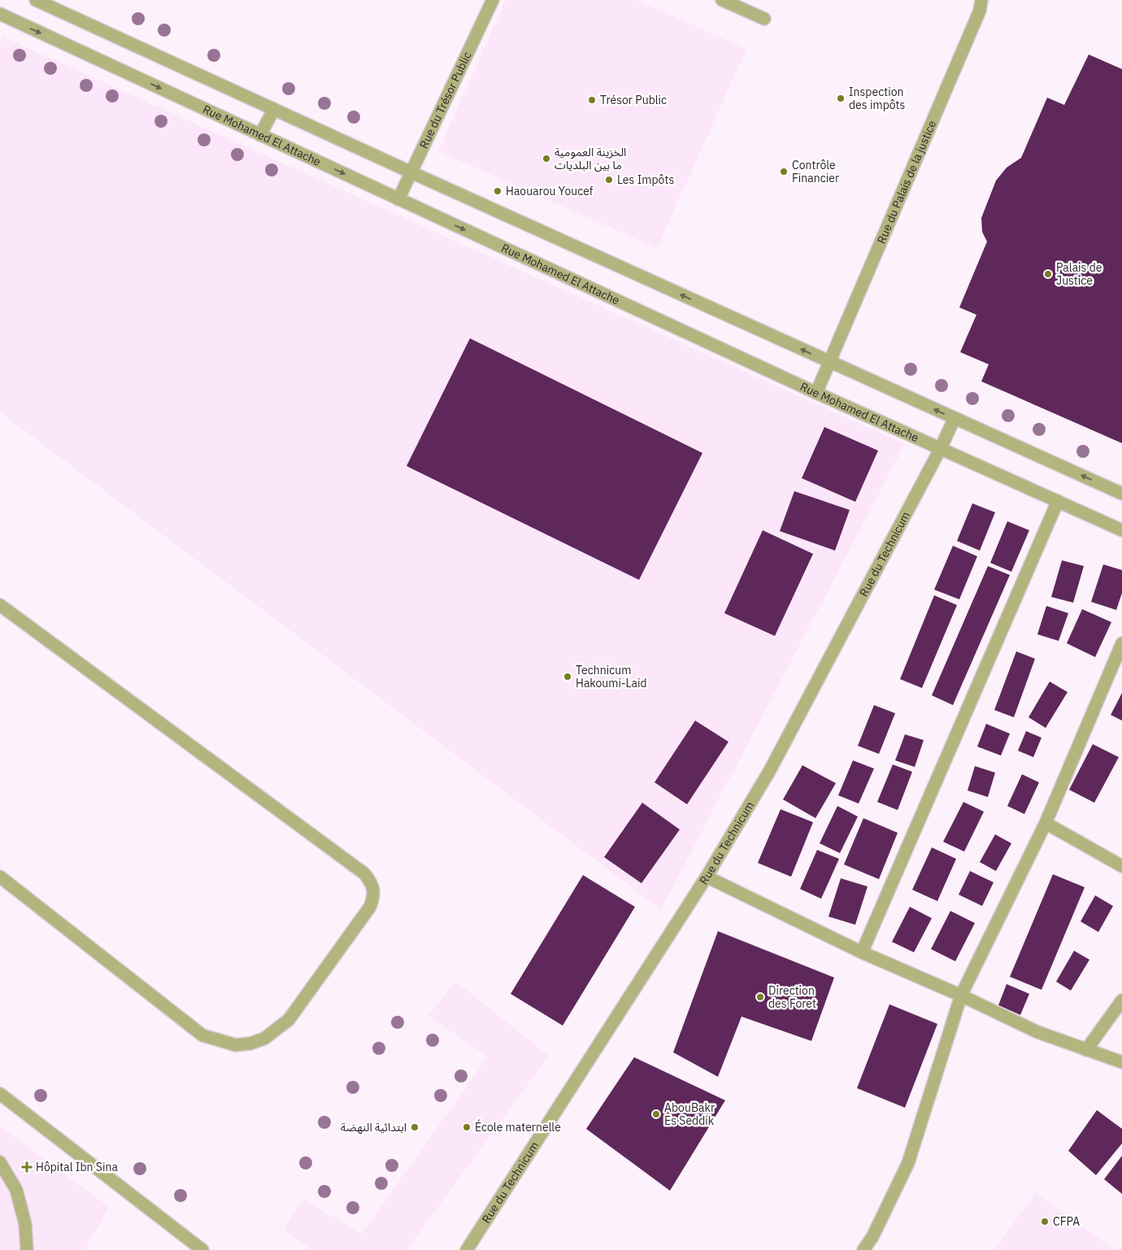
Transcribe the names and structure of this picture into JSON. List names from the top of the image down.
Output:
{
  "streets": {
    "street": [
      "Rue du Trésor Public",
      "Rue Mohamed El Attache",
      "Rue du Palais de la justice",
      "Rue du Technicum"
    ]
  },
  "crossings": [
    ["Rue du Trésor Public", "Rue Mohamed El Attache"],
    ["Rue Mohamed El Attache", "Rue du Palais de la justice"],
    ["Rue Mohamed El Attache", "Rue du Technicum"]
  ],
  "places": {
    "other": [
      "Inspection des impôts",
      "Trésor Public",
      "الخزينة العمومية ما بين البلديات",
      "Contrôle Financier",
      "Les Impôts",
      "Haouarou Youcef",
      "Palais de Justice",
      "Technicum Hakoumi-Laid",
      "Direction des Foret",
      "AbouBakr Es Seddik",
      "ابتدائية النهضة",
      "École maternelle",
      "CFPA"
    ],
    "health": ["Hôpital Ibn Sina"]
  }
}
